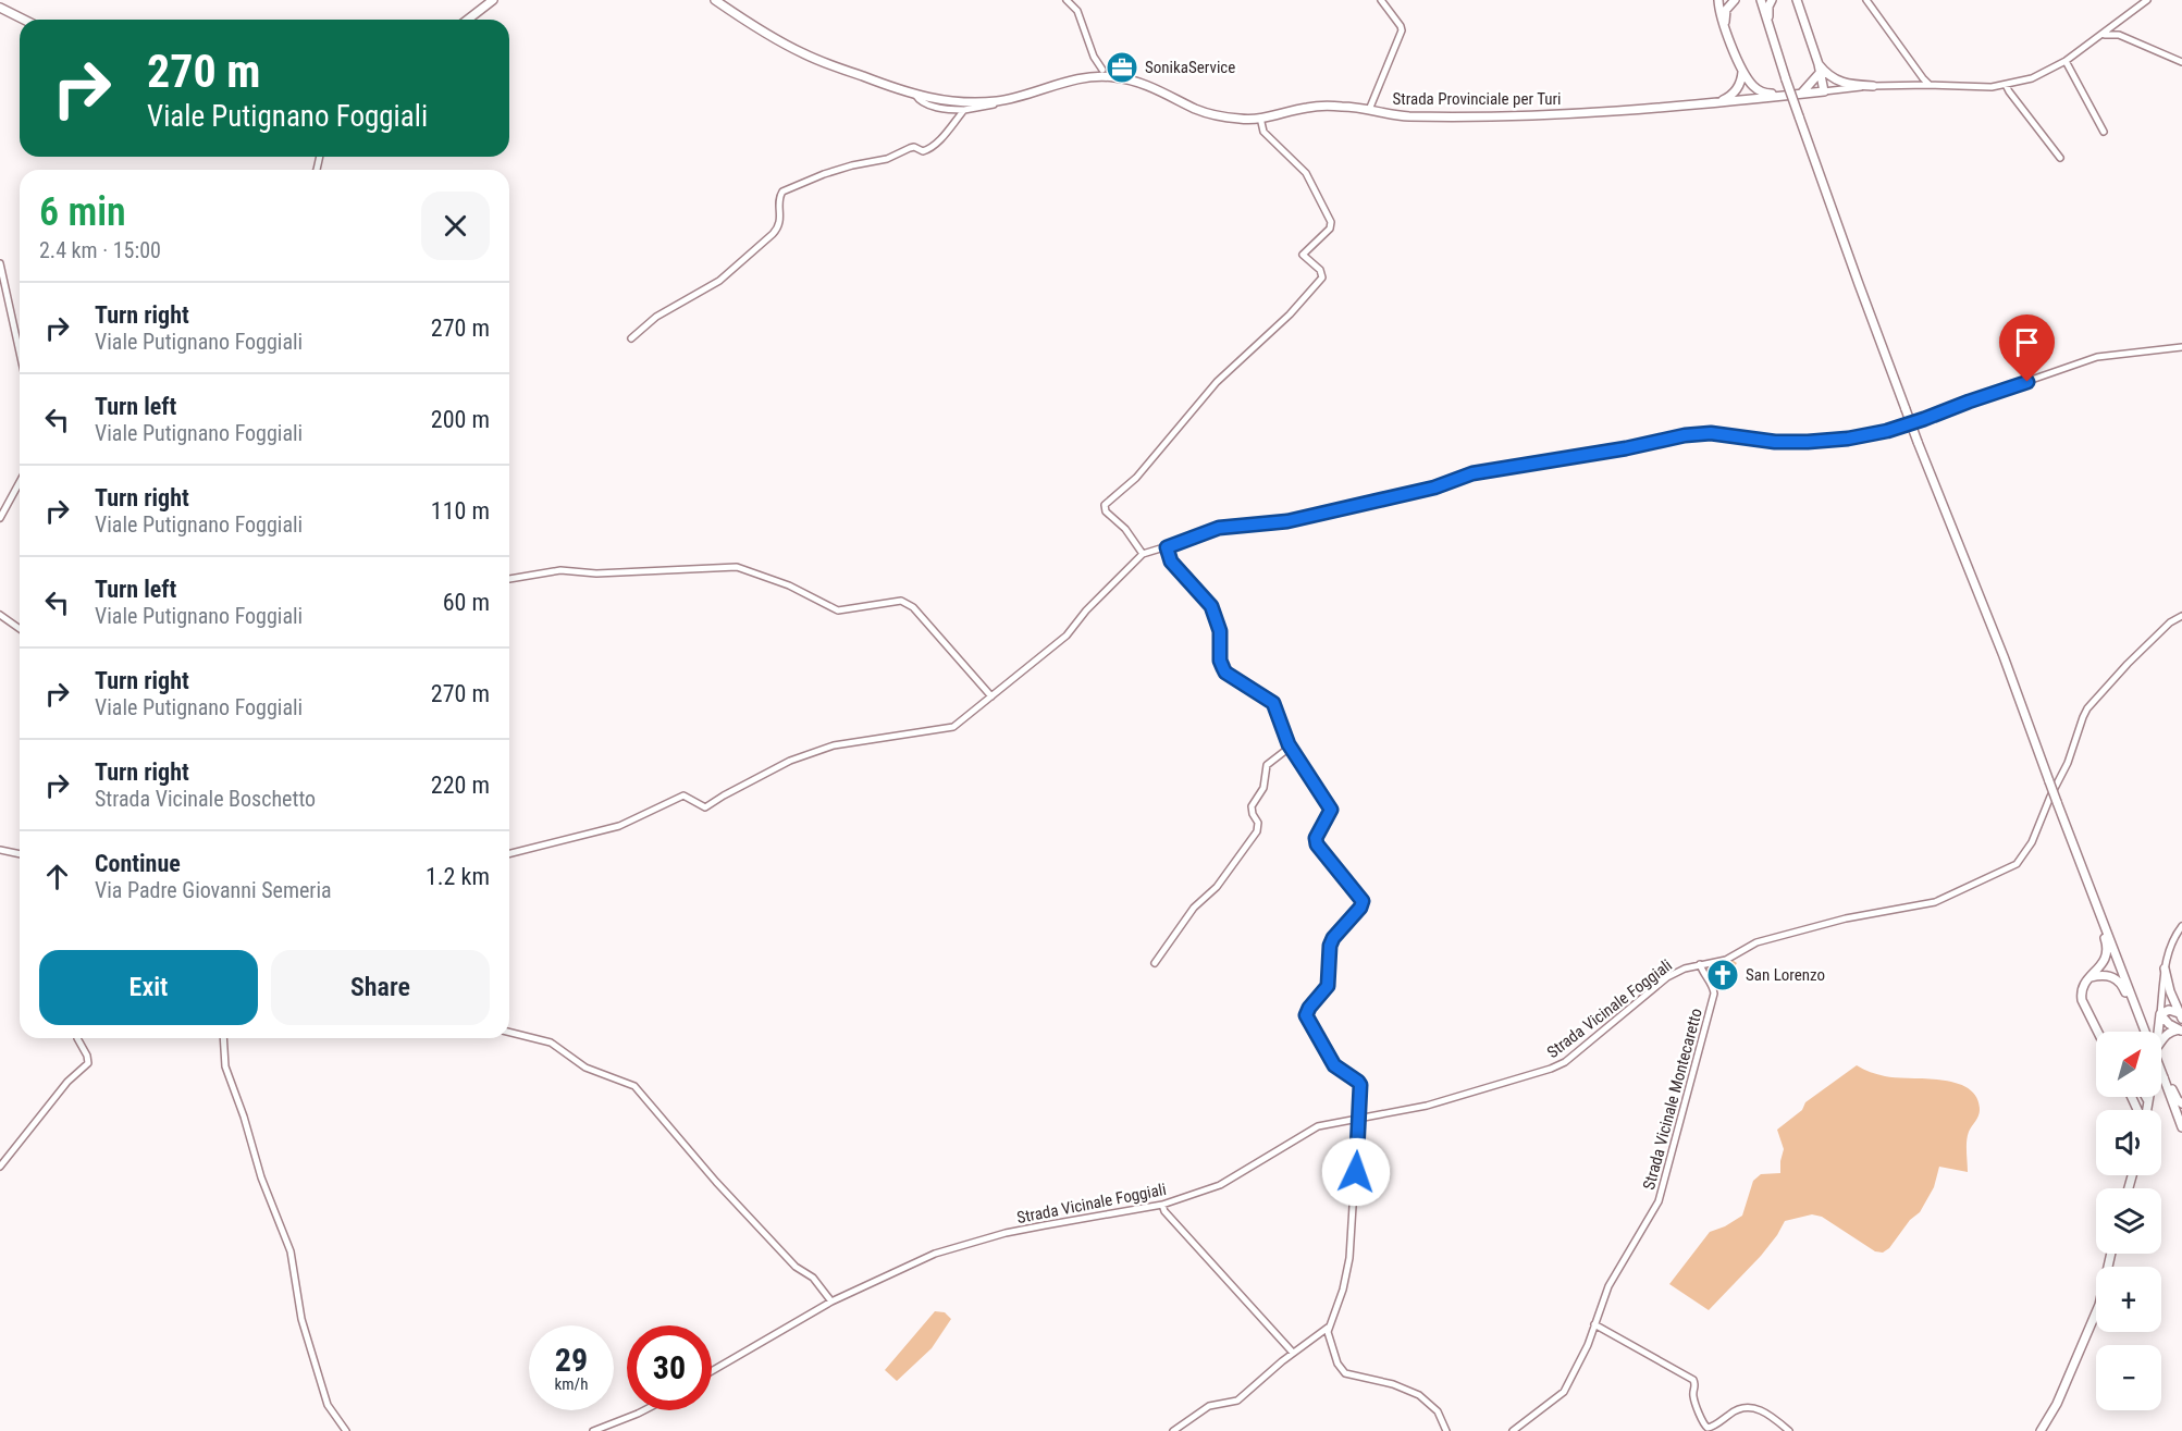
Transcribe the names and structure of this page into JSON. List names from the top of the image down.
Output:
{
  "streets": {
    "main road": ["Strada Provinciale per Turi"],
    "street": ["Strada Vicinale Foggiali", "Strada Vicinale Montecaretto"]
  },
  "crossings": [
    ["Strada Vicinale Foggiali", "Strada Vicinale Montecaretto"]
  ],
  "places": {
    "office": ["SonikaService"],
    "church": ["San Lorenzo"]
  },
  "north": "top right",
  "page": {
    "turn": ["270 m", "Viale Putignano Foggiali"],
    "heading": ["6 min", "2.4 km · 15:00"],
    "list": [
      {
        "name": "Turn right",
        "note": "Viale Putignano Foggiali",
        "value": "270 m"
      },
      {
        "name": "Turn left",
        "note": "Viale Putignano Foggiali",
        "value": "200 m"
      },
      {
        "name": "Turn right",
        "note": "Viale Putignano Foggiali",
        "value": "110 m"
      },
      {
        "name": "Turn left",
        "note": "Viale Putignano Foggiali",
        "value": "60 m"
      },
      {
        "name": "Turn right",
        "note": "Viale Putignano Foggiali",
        "value": "270 m"
      },
      {
        "name": "Turn right",
        "note": "Strada Vicinale Boschetto",
        "value": "220 m"
      },
      {
        "name": "Continue",
        "note": "Via Padre Giovanni Semeria",
        "value": "1.2 km"
      }
    ],
    "buttons": ["Exit", "Share"],
    "map_buttons": ["+", "−"],
    "speed": "29 km/h",
    "limit": "30"
  }
}
